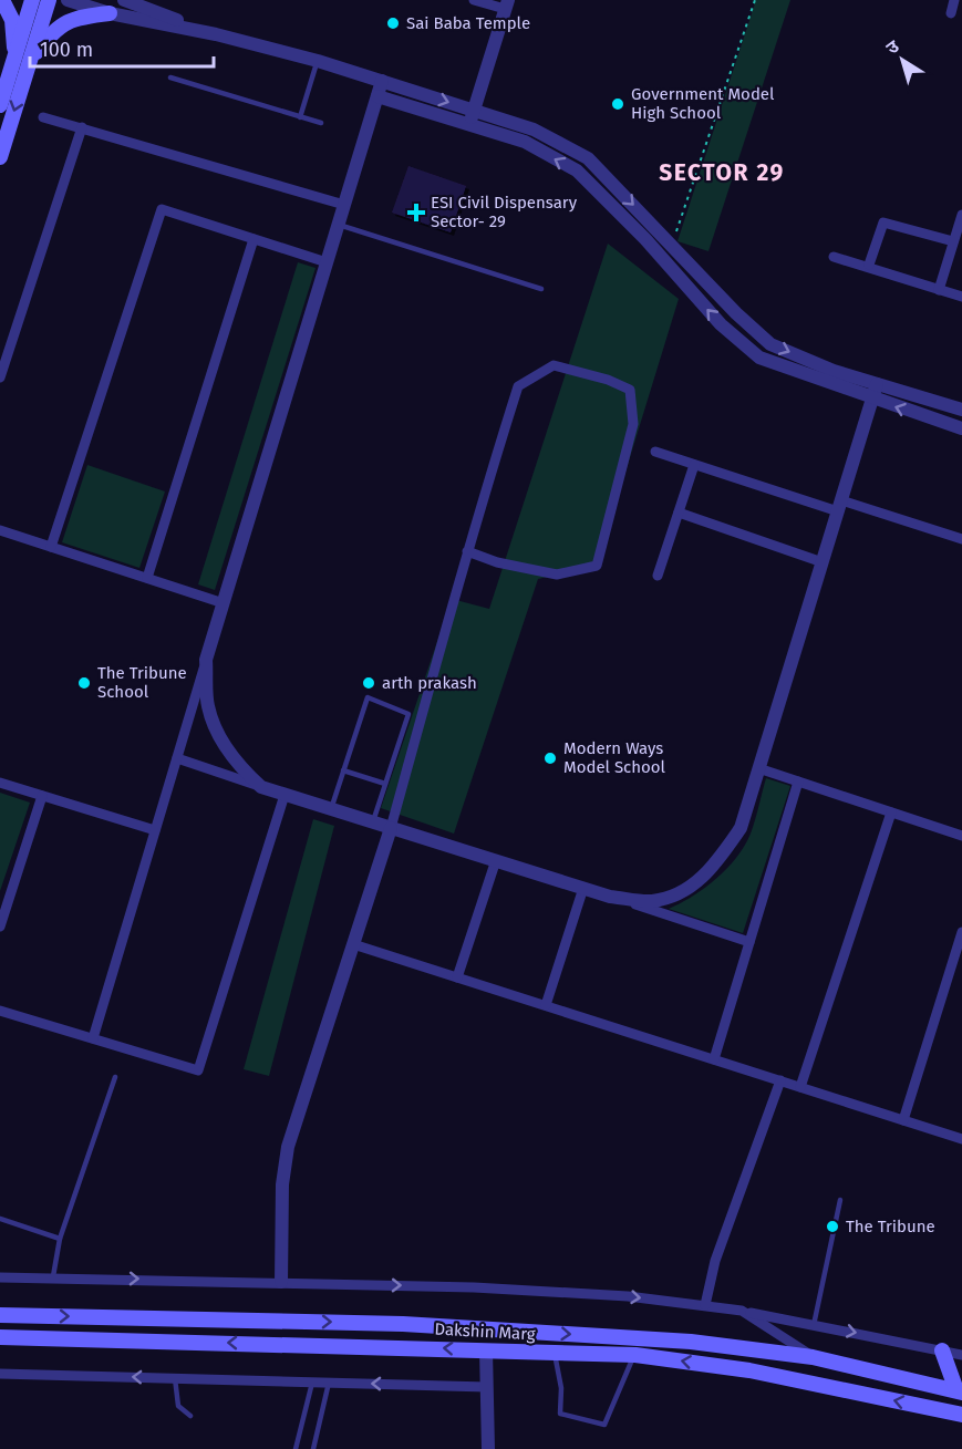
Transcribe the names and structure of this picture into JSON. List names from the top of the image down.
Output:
{
  "streets": {
    "main road": ["Dakshin Marg"]
  },
  "districts": ["SECTOR 29"],
  "places": {
    "other": [
      "Sai Baba Temple",
      "Government Model High School",
      "The Tribune School",
      "arth prakash",
      "Modern Ways Model School",
      "The Tribune"
    ],
    "health": ["ESI Civil Dispensary Sector- 29"]
  },
  "scale_bar": "100 m",
  "north": "top left"
}
